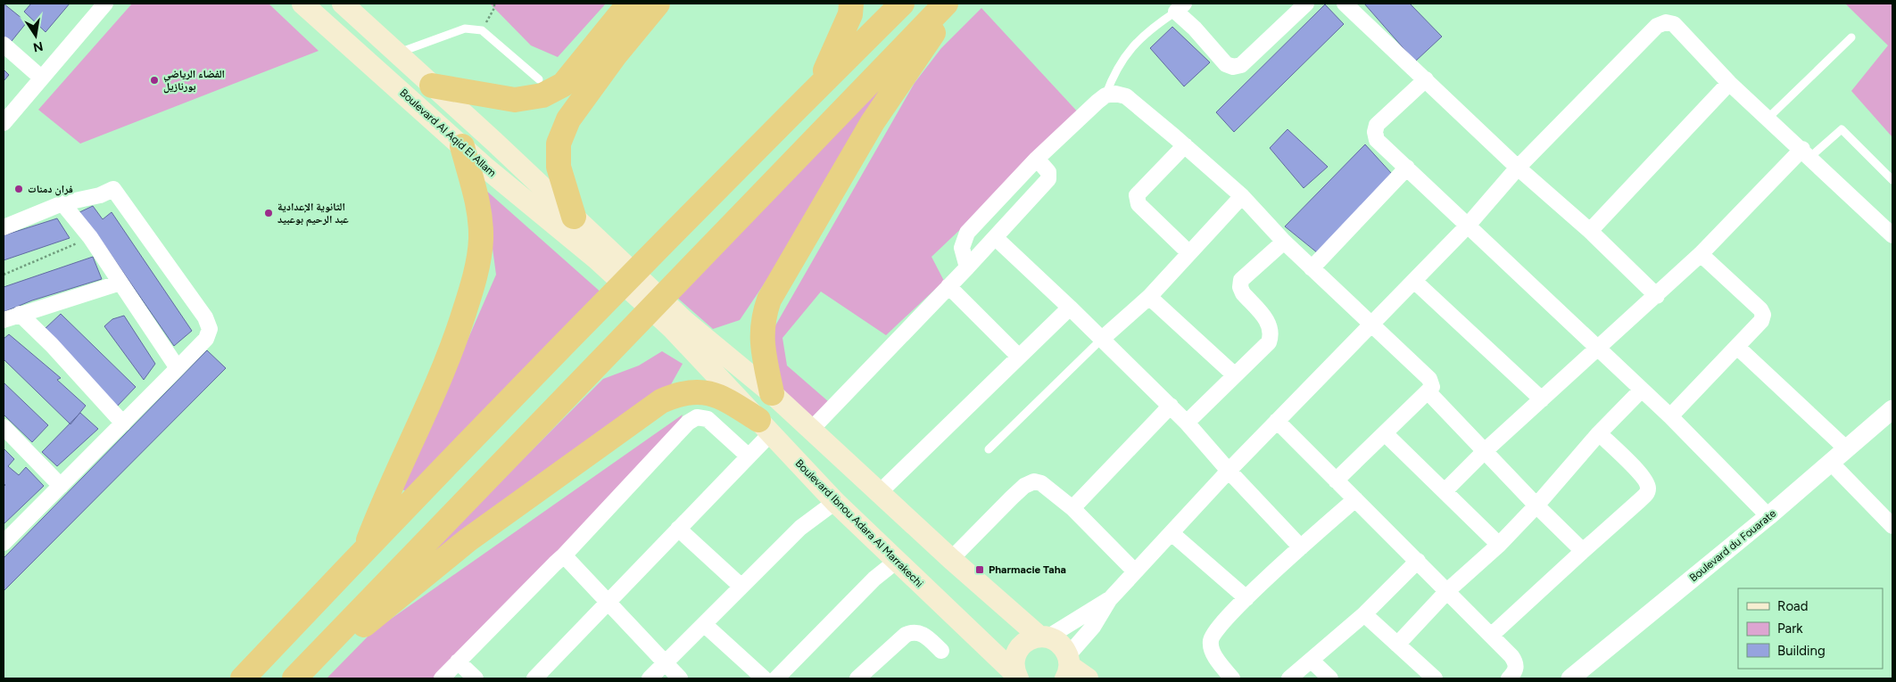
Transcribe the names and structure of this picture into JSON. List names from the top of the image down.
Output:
{
  "streets": {
    "main road": ["Boulevard Al Aqid El Allam", "Boulevard Ibnou Adara Al Marrakechi"],
    "street": ["Boulevard du Fouarate"]
  },
  "places": {
    "other": ["الفضاء الرياضي بورنازيل", "فران دمنات", "الثانوية الإعدادية عبد الرحيم بوعبيد"],
    "transit": ["Pharmacie Taha"]
  },
  "legend": ["Road", "Park", "Building"],
  "north": "bottom"
}
